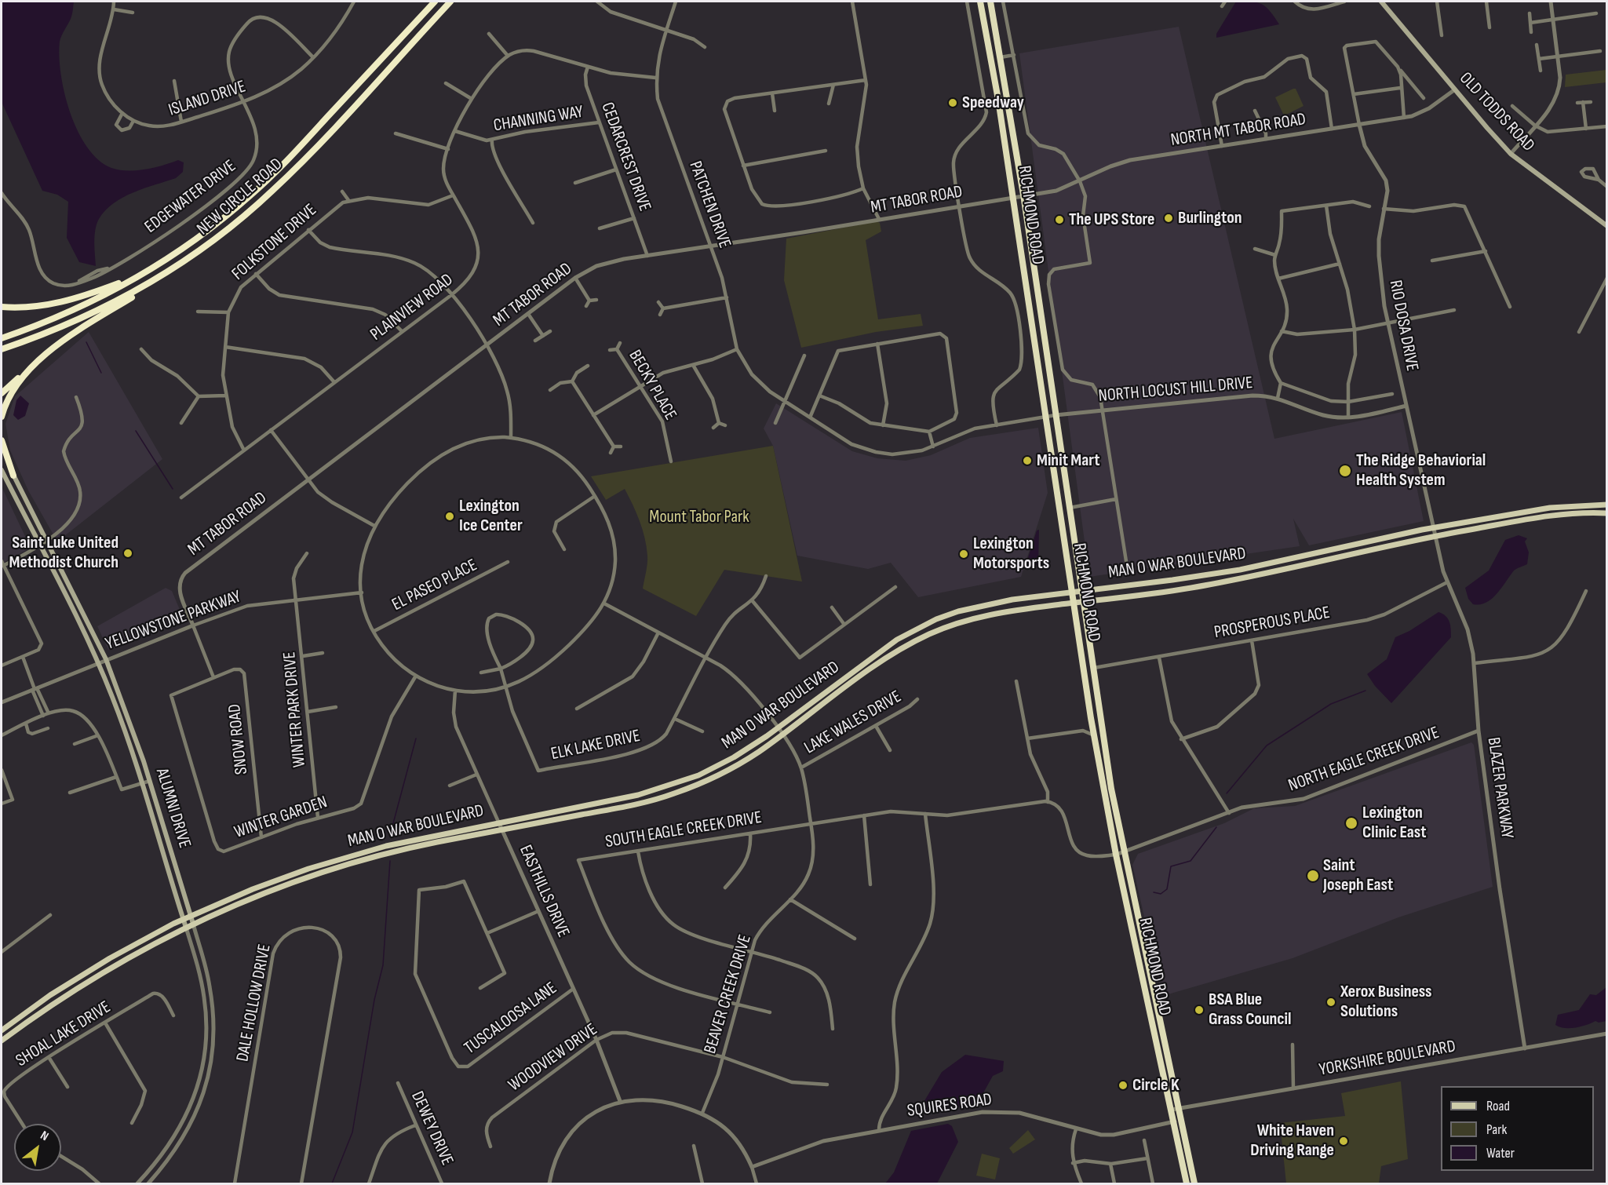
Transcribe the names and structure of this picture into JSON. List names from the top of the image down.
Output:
{
  "streets": {
    "highway": ["NEW CIRCLE ROAD", "RICHMOND ROAD"],
    "main road": ["OLD TODDS ROAD", "MAN O WAR BOULEVARD", "ALUMNI DRIVE"],
    "street": [
      "ISLAND DRIVE",
      "CHANNING WAY",
      "NORTH MT TABOR ROAD",
      "CEDARCREST DRIVE",
      "EDGEWATER DRIVE",
      "MT TABOR ROAD",
      "PATCHEN DRIVE",
      "FOLKSTONE DRIVE",
      "PLAINVIEW ROAD",
      "RIO DOSA DRIVE",
      "BECKY PLACE",
      "NORTH LOCUST HILL DRIVE",
      "EL PASEO PLACE",
      "YELLOWSTONE PARKWAY",
      "PROSPEROUS PLACE",
      "WINTER PARK DRIVE",
      "LAKE WALES DRIVE",
      "SNOW ROAD",
      "ELK LAKE DRIVE",
      "NORTH EAGLE CREEK DRIVE",
      "BLAZER PARKWAY",
      "WINTER GARDEN",
      "SOUTH EAGLE CREEK DRIVE",
      "EASTHILLS DRIVE",
      "BEAVER CREEK DRIVE",
      "DALE HOLLOW DRIVE",
      "TUSCALOOSA LANE",
      "SHOAL LAKE DRIVE",
      "WOODVIEW DRIVE",
      "YORKSHIRE BOULEVARD",
      "SQUIRES ROAD",
      "DEWEY DRIVE"
    ]
  },
  "crossings": [
    ["ISLAND DRIVE", "EDGEWATER DRIVE"],
    ["OLD TODDS ROAD", "NORTH MT TABOR ROAD"],
    ["CHANNING WAY", "CEDARCREST DRIVE"],
    ["CHANNING WAY", "PLAINVIEW ROAD"],
    ["NORTH MT TABOR ROAD", "MT TABOR ROAD"],
    ["NORTH MT TABOR ROAD", "RICHMOND ROAD"],
    ["NORTH MT TABOR ROAD", "RIO DOSA DRIVE"],
    ["CEDARCREST DRIVE", "MT TABOR ROAD"],
    ["MT TABOR ROAD", "PATCHEN DRIVE"],
    ["MT TABOR ROAD", "RICHMOND ROAD"],
    ["MT TABOR ROAD", "YELLOWSTONE PARKWAY"],
    ["PATCHEN DRIVE", "RICHMOND ROAD"],
    ["PATCHEN DRIVE", "NORTH LOCUST HILL DRIVE"],
    ["RICHMOND ROAD", "NORTH LOCUST HILL DRIVE"],
    ["RICHMOND ROAD", "MAN O WAR BOULEVARD"],
    ["RICHMOND ROAD", "PROSPEROUS PLACE"],
    ["RICHMOND ROAD", "NORTH EAGLE CREEK DRIVE"],
    ["RICHMOND ROAD", "SOUTH EAGLE CREEK DRIVE"],
    ["RICHMOND ROAD", "YORKSHIRE BOULEVARD"],
    ["RICHMOND ROAD", "SQUIRES ROAD"],
    ["FOLKSTONE DRIVE", "PLAINVIEW ROAD"],
    ["RIO DOSA DRIVE", "NORTH LOCUST HILL DRIVE"],
    ["RIO DOSA DRIVE", "MAN O WAR BOULEVARD"],
    ["RIO DOSA DRIVE", "BLAZER PARKWAY"],
    ["MAN O WAR BOULEVARD", "BLAZER PARKWAY"],
    ["MAN O WAR BOULEVARD", "ALUMNI DRIVE"],
    ["MAN O WAR BOULEVARD", "EASTHILLS DRIVE"],
    ["MAN O WAR BOULEVARD", "BEAVER CREEK DRIVE"],
    ["YELLOWSTONE PARKWAY", "WINTER PARK DRIVE"],
    ["YELLOWSTONE PARKWAY", "ALUMNI DRIVE"],
    ["PROSPEROUS PLACE", "BLAZER PARKWAY"],
    ["WINTER PARK DRIVE", "WINTER GARDEN"],
    ["LAKE WALES DRIVE", "BEAVER CREEK DRIVE"],
    ["SNOW ROAD", "WINTER GARDEN"],
    ["ELK LAKE DRIVE", "BEAVER CREEK DRIVE"],
    ["NORTH EAGLE CREEK DRIVE", "BLAZER PARKWAY"],
    ["NORTH EAGLE CREEK DRIVE", "SOUTH EAGLE CREEK DRIVE"],
    ["BLAZER PARKWAY", "YORKSHIRE BOULEVARD"],
    ["SOUTH EAGLE CREEK DRIVE", "BEAVER CREEK DRIVE"],
    ["EASTHILLS DRIVE", "TUSCALOOSA LANE"],
    ["EASTHILLS DRIVE", "WOODVIEW DRIVE"],
    ["BEAVER CREEK DRIVE", "WOODVIEW DRIVE"]
  ],
  "parks": ["Mount Tabor Park"],
  "places": [
    "Speedway",
    "Burlington",
    "The UPS Store",
    "Minit Mart",
    "The Ridge Behaviorial Health System",
    "Lexington Ice Center",
    "Saint Luke United Methodist Church",
    "Lexington Motorsports",
    "Lexington Clinic East",
    "Saint Joseph East",
    "Xerox Business Solutions",
    "BSA Blue Grass Council",
    "Circle K",
    "White Haven Driving Range"
  ],
  "legend": ["Road", "Park", "Water"],
  "north": "top right"
}
